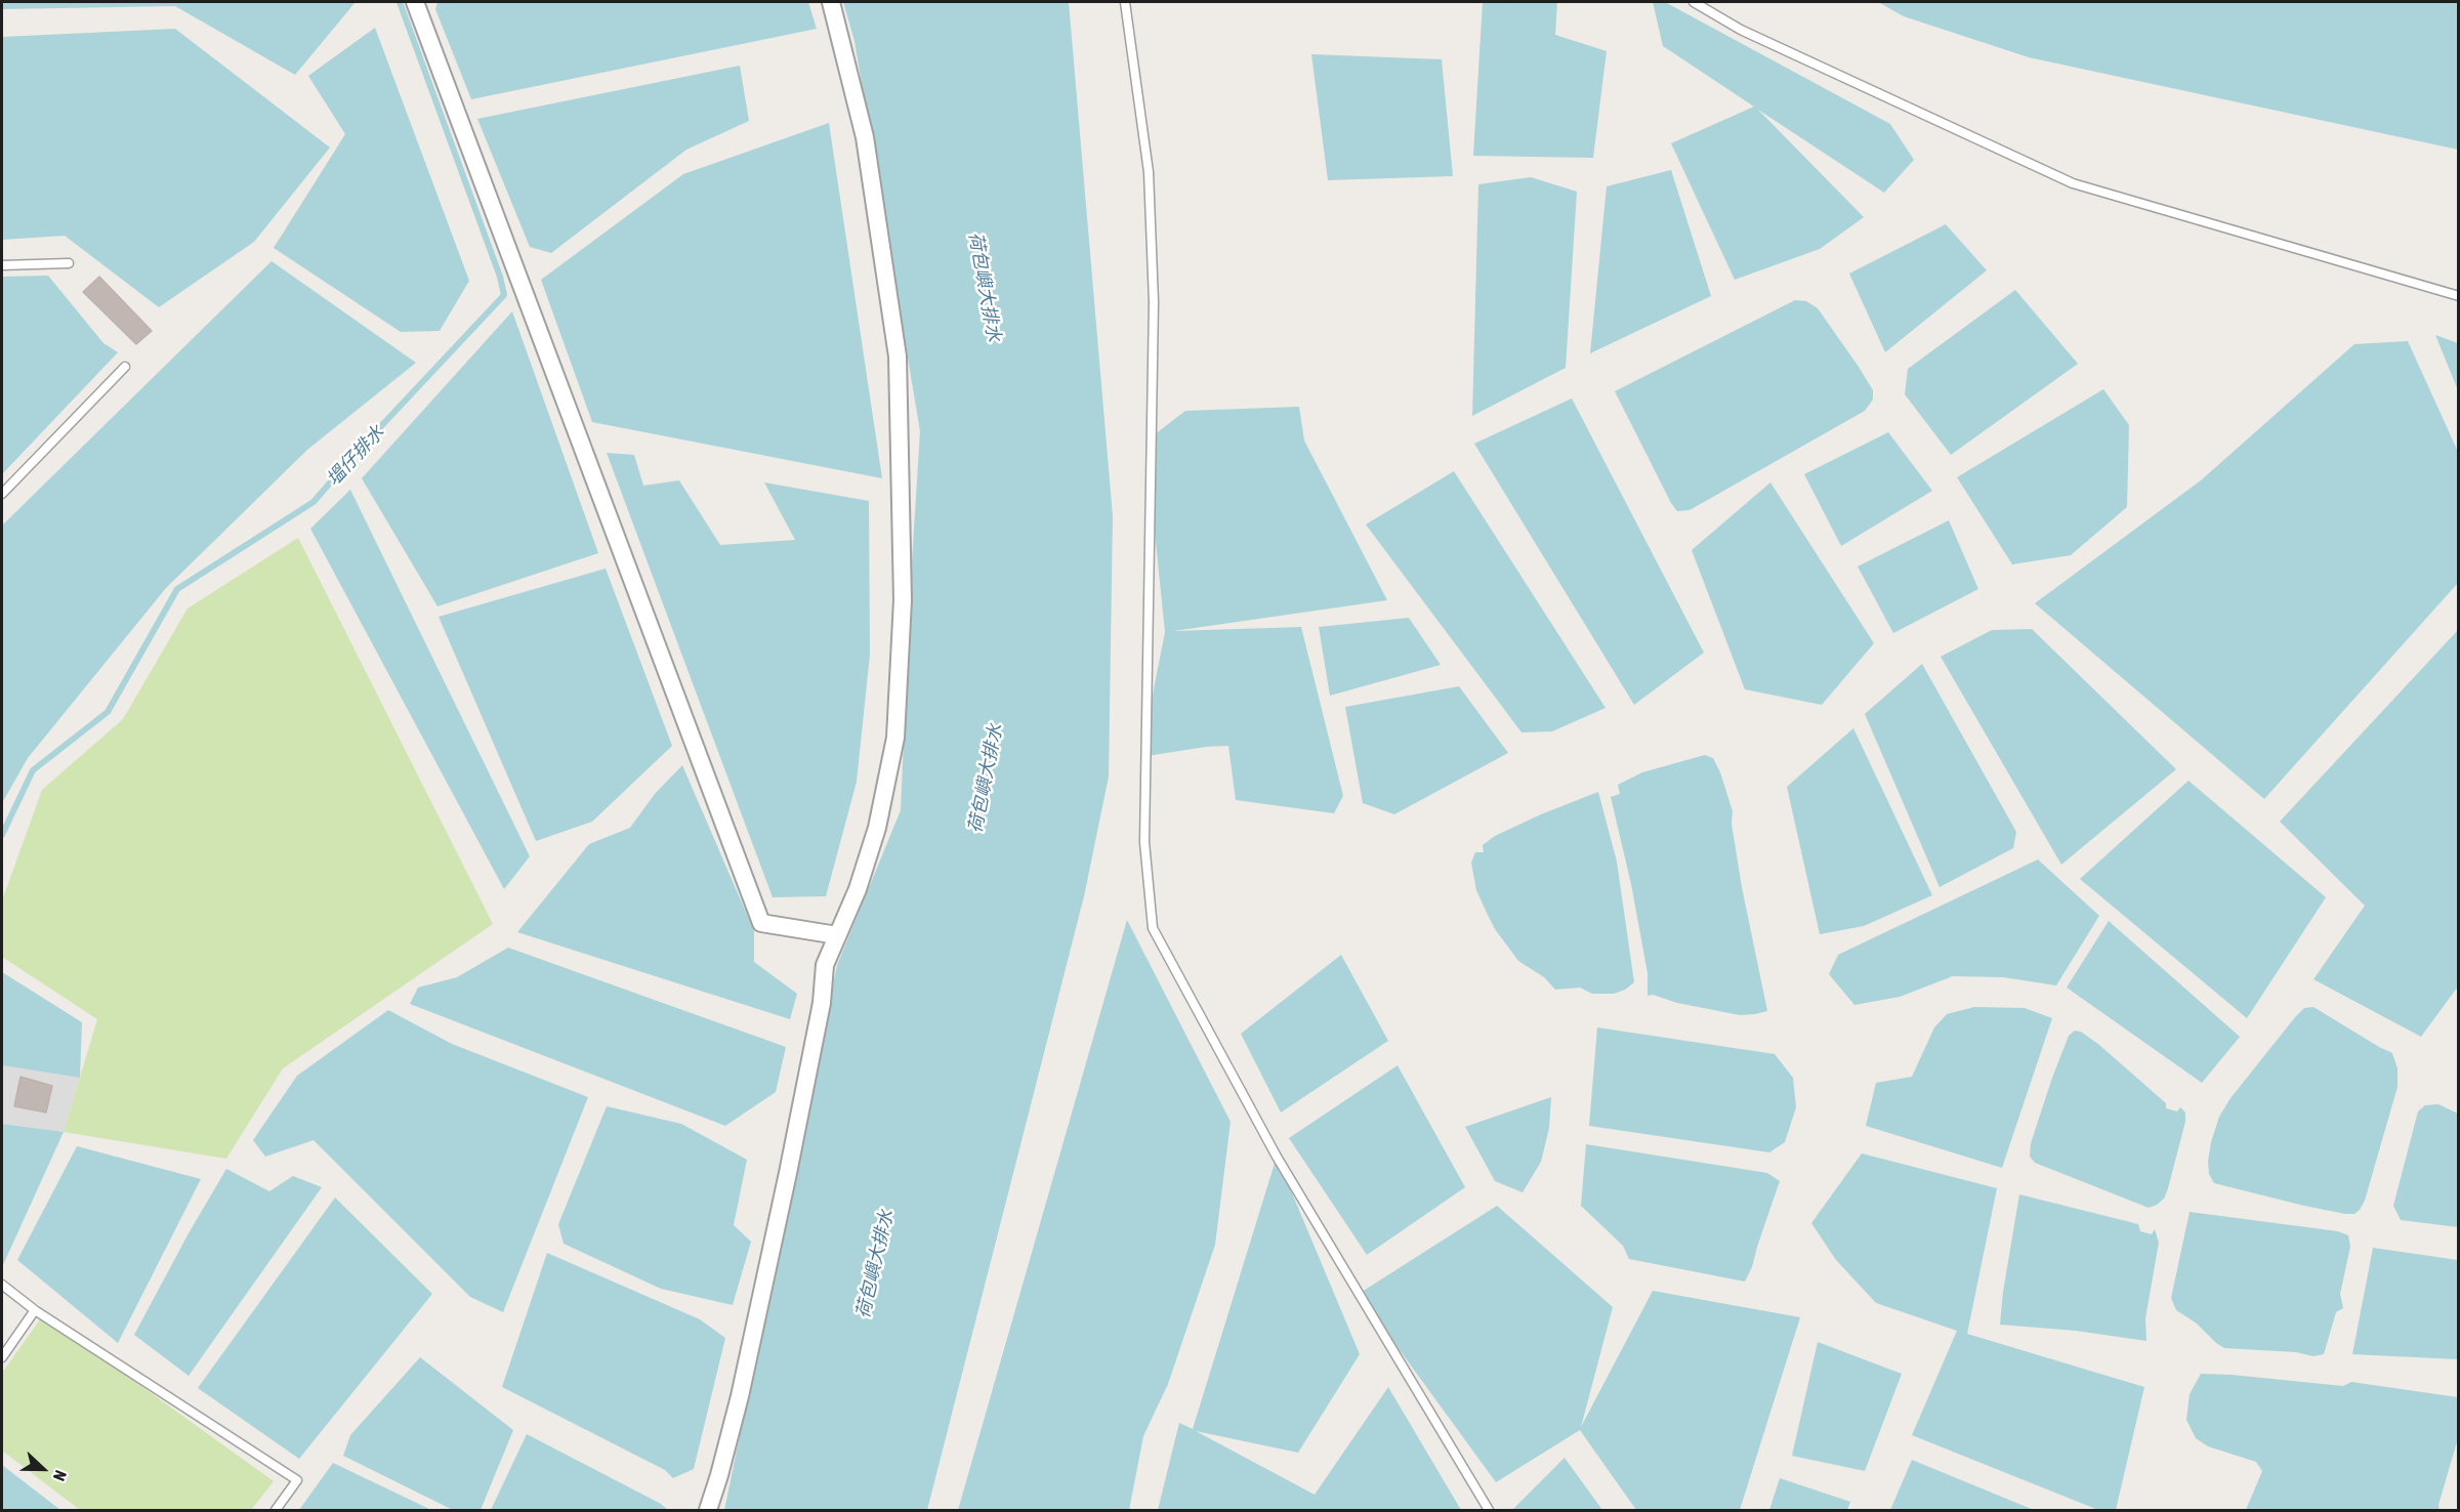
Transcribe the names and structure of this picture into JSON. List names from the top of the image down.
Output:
{
  "water": ["荷包嶼大排水", "塭仔排水"],
  "north": "right"
}
